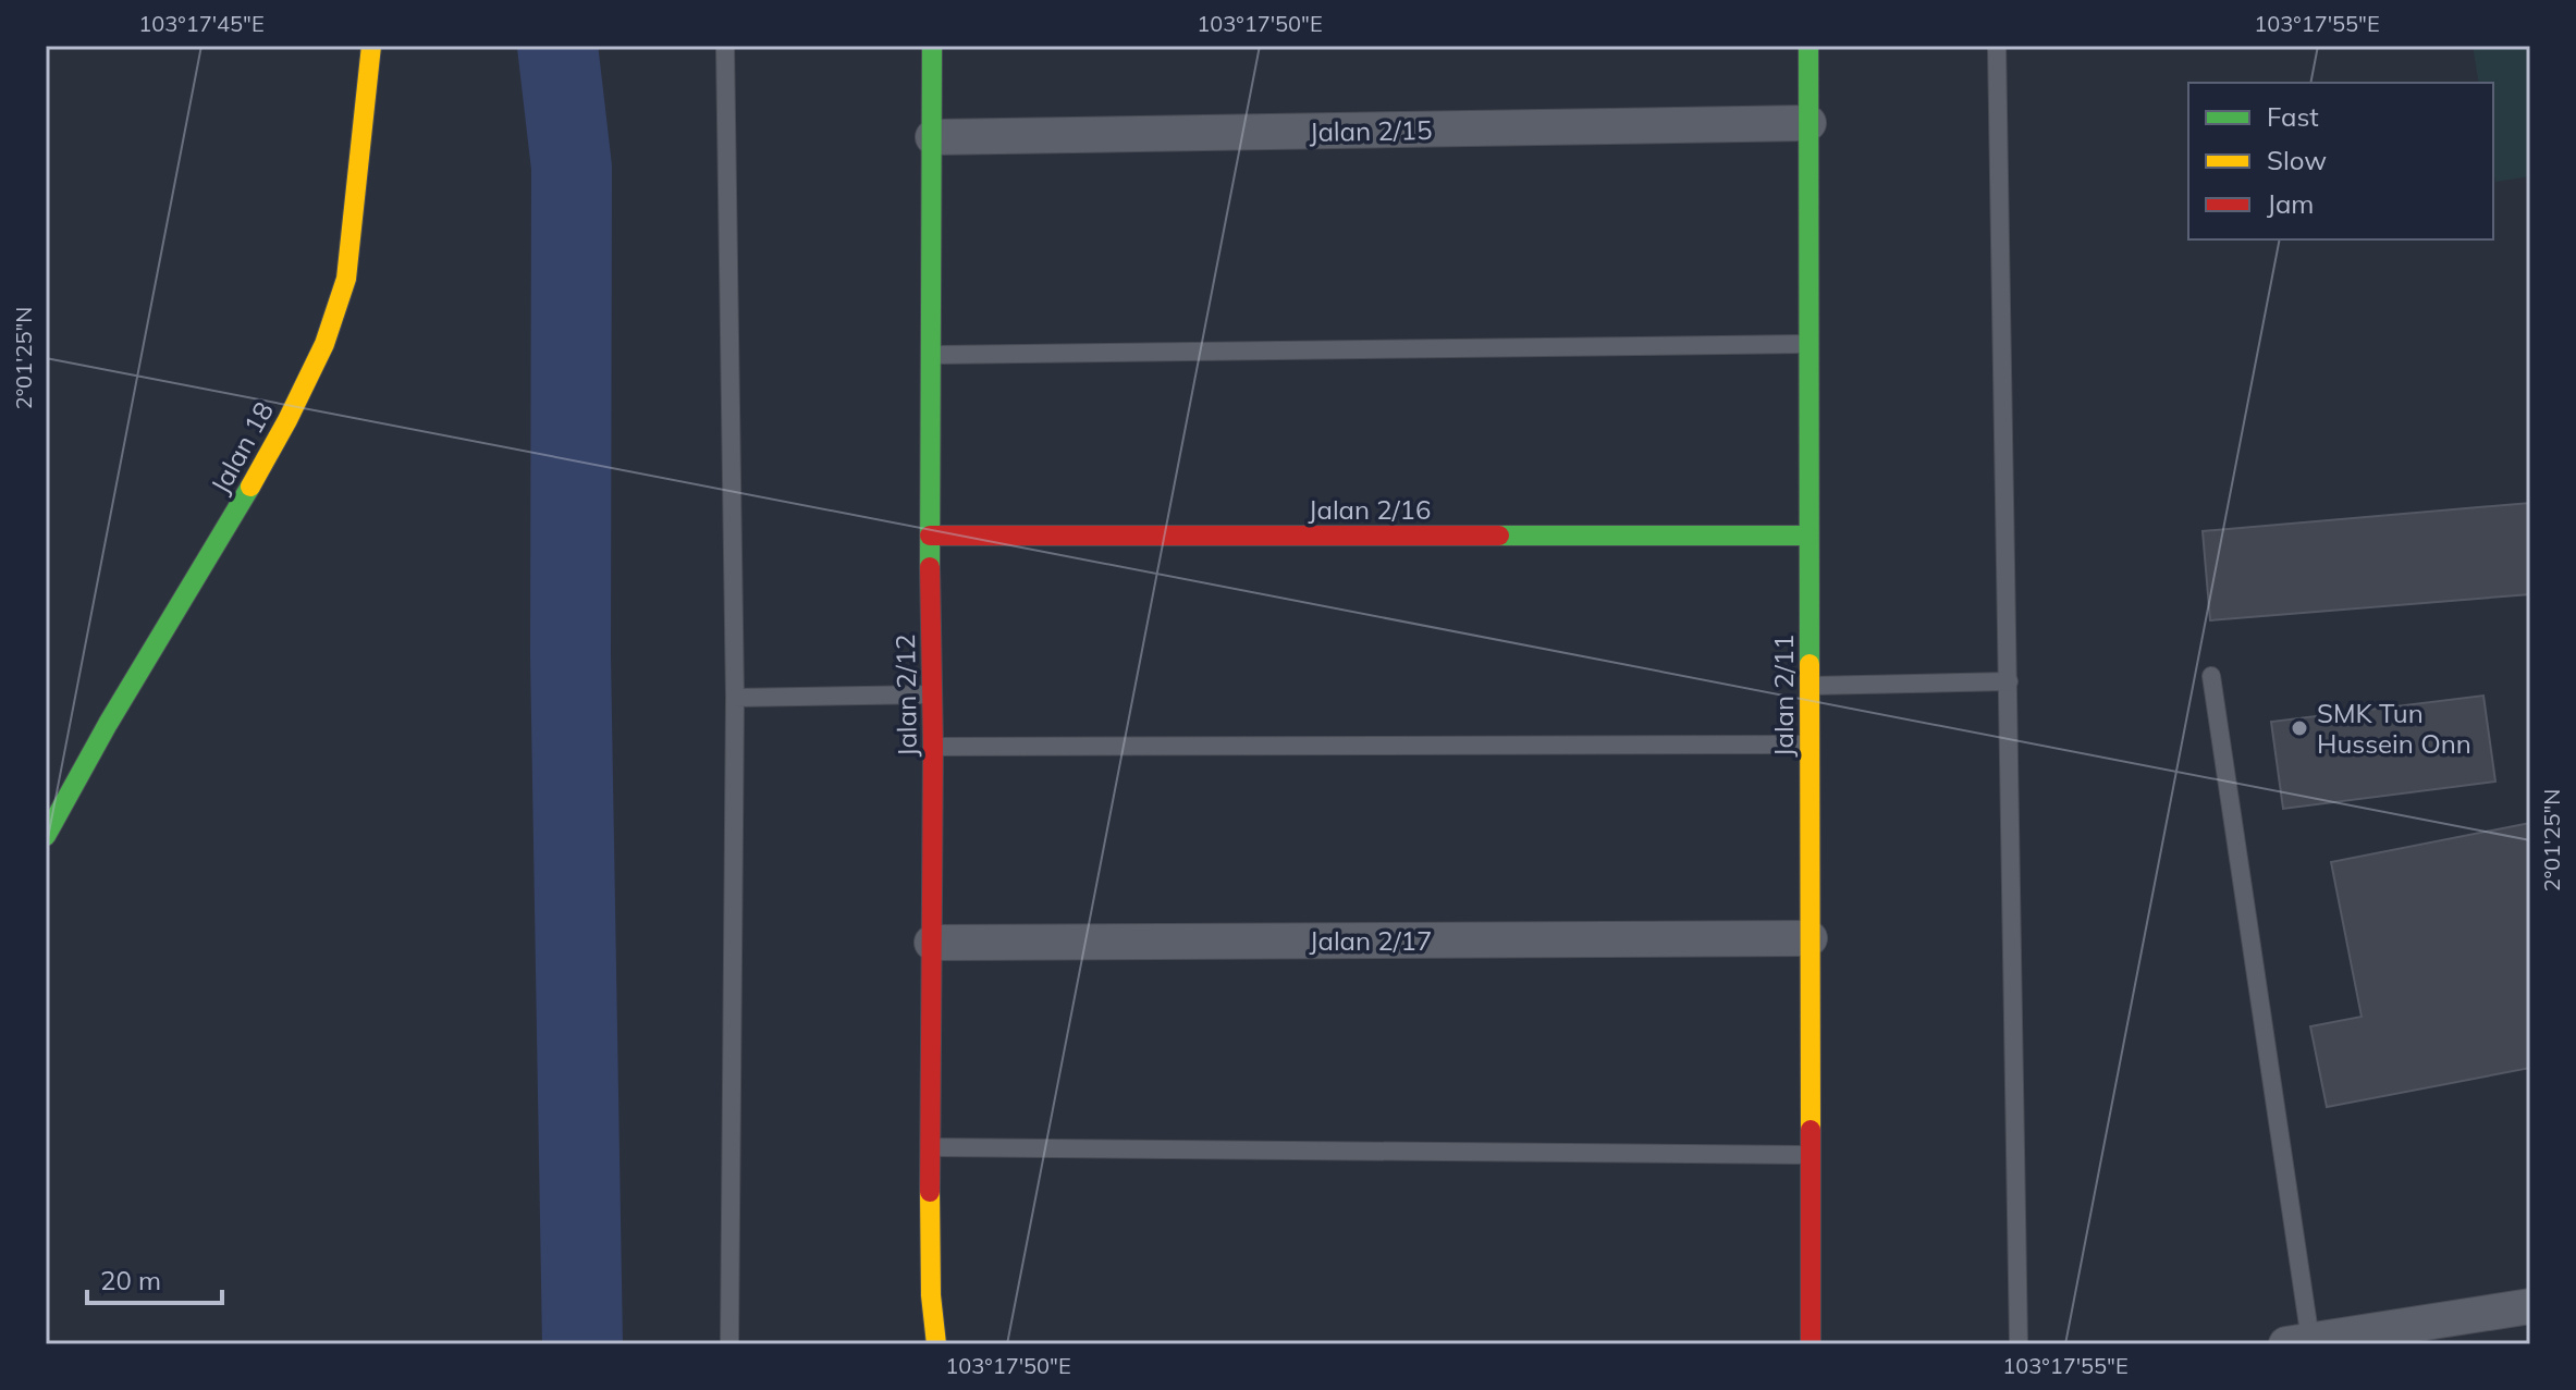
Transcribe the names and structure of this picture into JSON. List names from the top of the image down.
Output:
{
  "streets": {
    "street": [
      "Jalan 2/15",
      "Jalan 18",
      "Jalan 2/16",
      "Jalan 2/12",
      "Jalan 2/11",
      "Jalan 2/17"
    ]
  },
  "crossings": [
    ["Jalan 2/15", "Jalan 2/12"],
    ["Jalan 2/15", "Jalan 2/11"],
    ["Jalan 2/16", "Jalan 2/12"],
    ["Jalan 2/16", "Jalan 2/11"],
    ["Jalan 2/12", "Jalan 2/17"],
    ["Jalan 2/11", "Jalan 2/17"]
  ],
  "places": ["SMK Tun Hussein Onn"],
  "legend": ["Fast", "Slow", "Jam"],
  "scale_bar": "20 m",
  "coordinates": [
    "103°17'45\"E",
    "103°17'50\"E",
    "103°17'55\"E",
    "2°01'25\"N"
  ]
}
